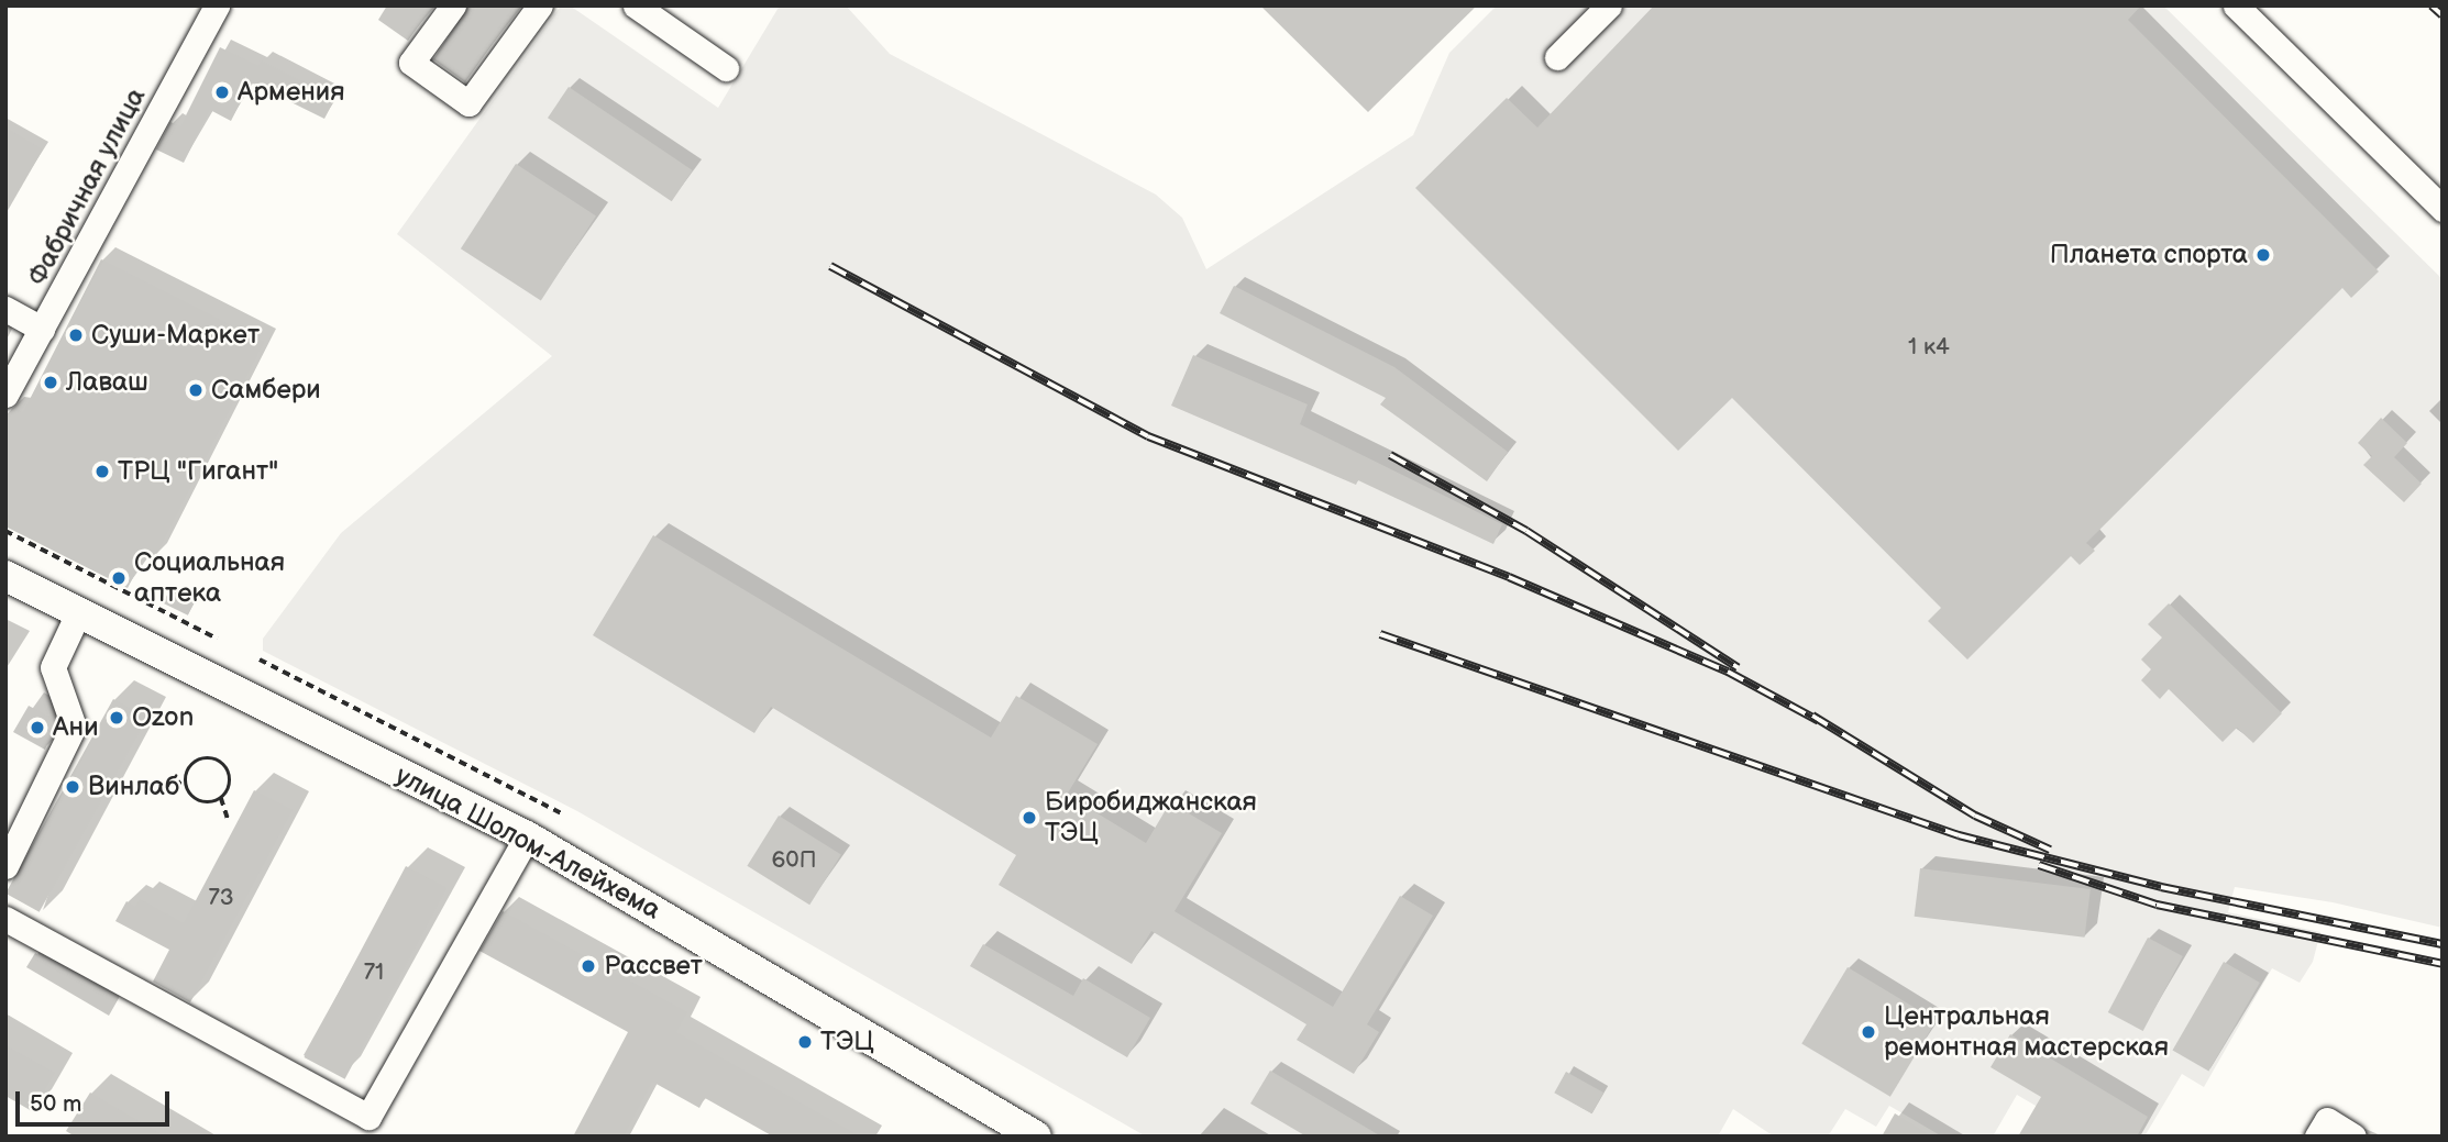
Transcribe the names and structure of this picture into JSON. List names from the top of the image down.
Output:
{
  "streets": {
    "main road": ["улица Шолом-Алейхема"],
    "street": ["Фабричная улица"]
  },
  "places": [
    "Армения",
    "Планета спорта",
    "Суши-Маркет",
    "Лаваш",
    "Самбери",
    "ТРЦ \"Гигант\"",
    "Социальная аптека",
    "Ozon",
    "Ани",
    "Винлаб",
    "Биробиджанская ТЭЦ",
    "Рассвет",
    "Центральная ремонтная мастерская",
    "ТЭЦ"
  ],
  "house_numbers": [
    "1 к4",
    "60П",
    "73",
    "71"
  ],
  "scale_bar": "50 m"
}
